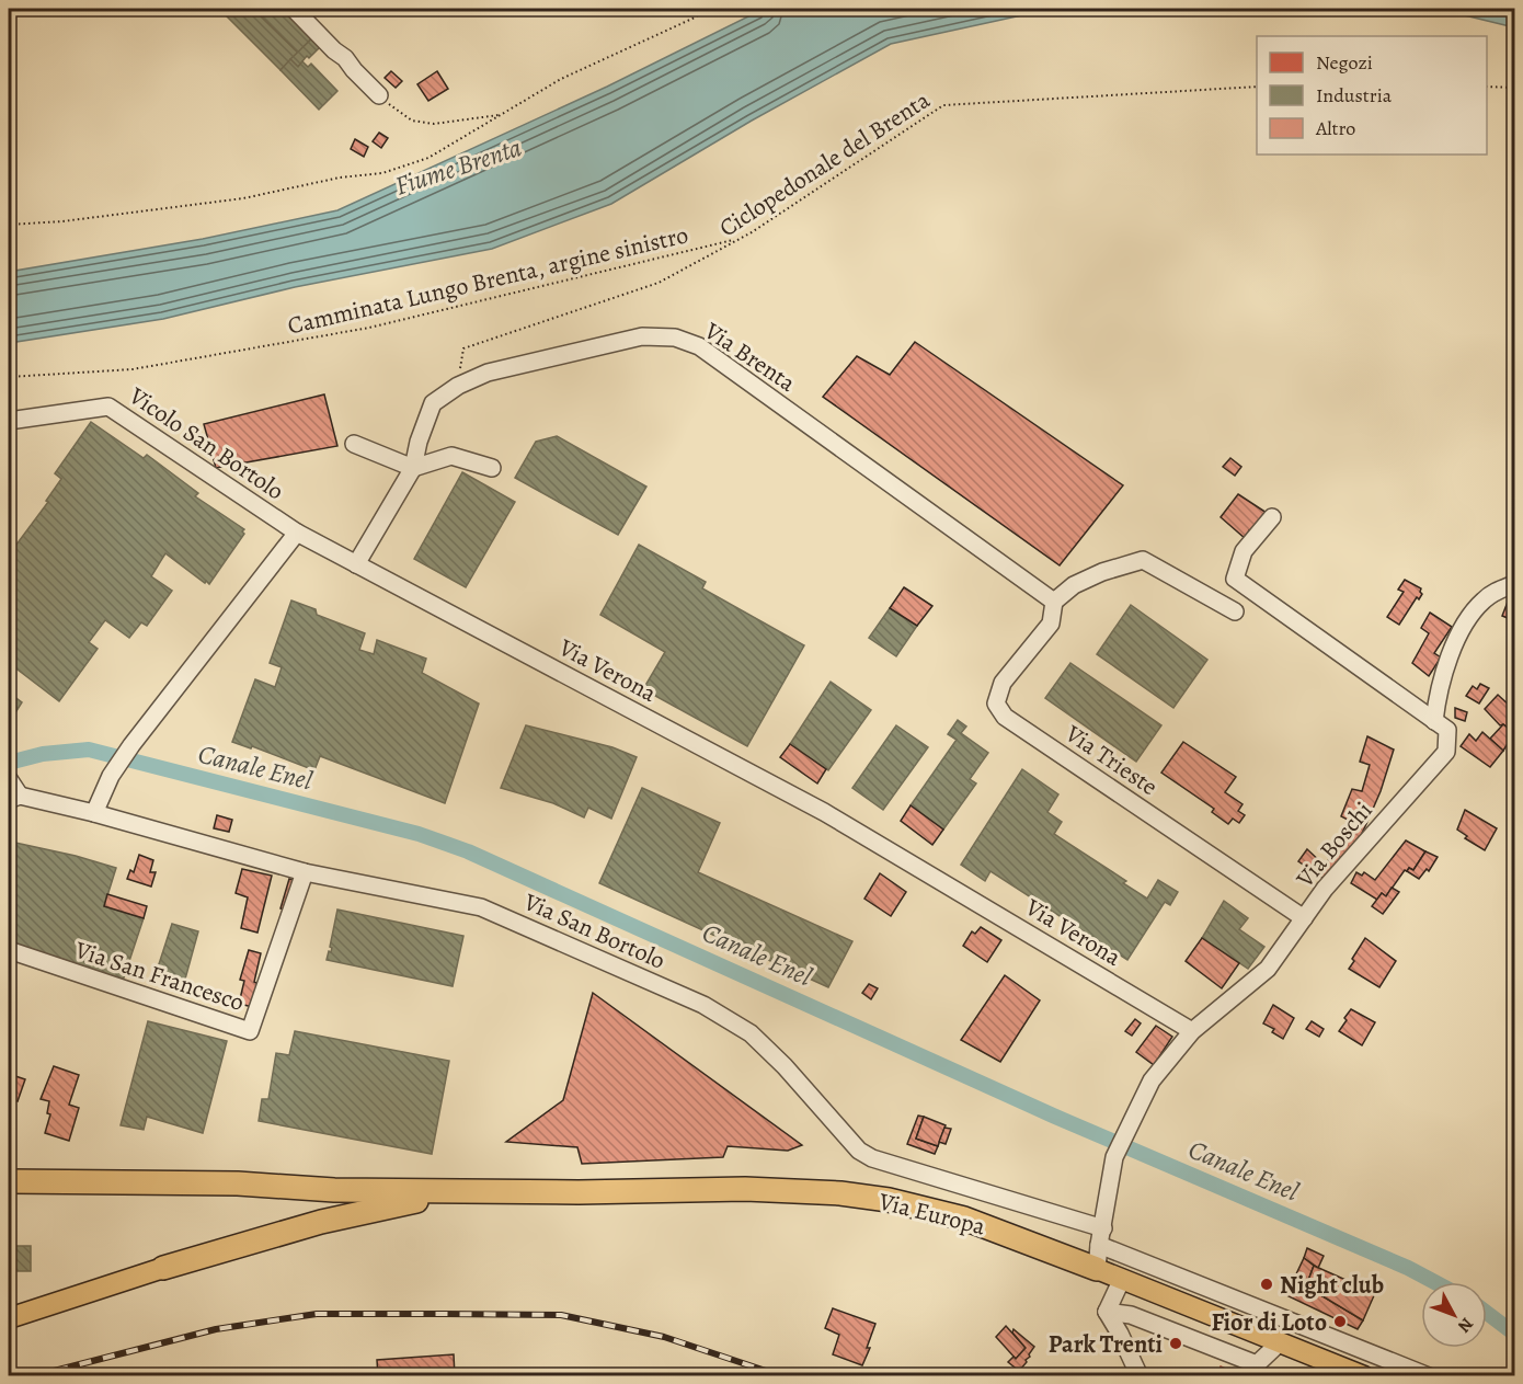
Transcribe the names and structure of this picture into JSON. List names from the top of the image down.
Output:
{
  "streets": {
    "highway": ["Via Europa"],
    "street": [
      "Via Brenta",
      "Vicolo San Bortolo",
      "Via Verona",
      "Via Trieste",
      "Via Boschi",
      "Via San Bortolo",
      "Via San Francesco"
    ],
    "path": ["Ciclopedonale del Brenta", "Camminata Lungo Brenta, argine sinistro"]
  },
  "crossings": [
    ["Ciclopedonale del Brenta", "Camminata Lungo Brenta, argine sinistro"],
    ["Ciclopedonale del Brenta", "Via Brenta"],
    ["Via Brenta", "Via Verona"],
    ["Via Brenta", "Via Trieste"],
    ["Vicolo San Bortolo", "Via Verona"],
    ["Via Verona", "Via Boschi"],
    ["Via Trieste", "Via Boschi"],
    ["Via Boschi", "Via San Bortolo"],
    ["Via Boschi", "Via Europa"],
    ["Via San Bortolo", "Via San Francesco"]
  ],
  "water": ["Fiume Brenta", "Canale Enel"],
  "places": ["Night club", "Fior di Loto", "Park Trenti"],
  "legend": ["Negozi", "Industria", "Altro"],
  "north": "bottom right"
}
